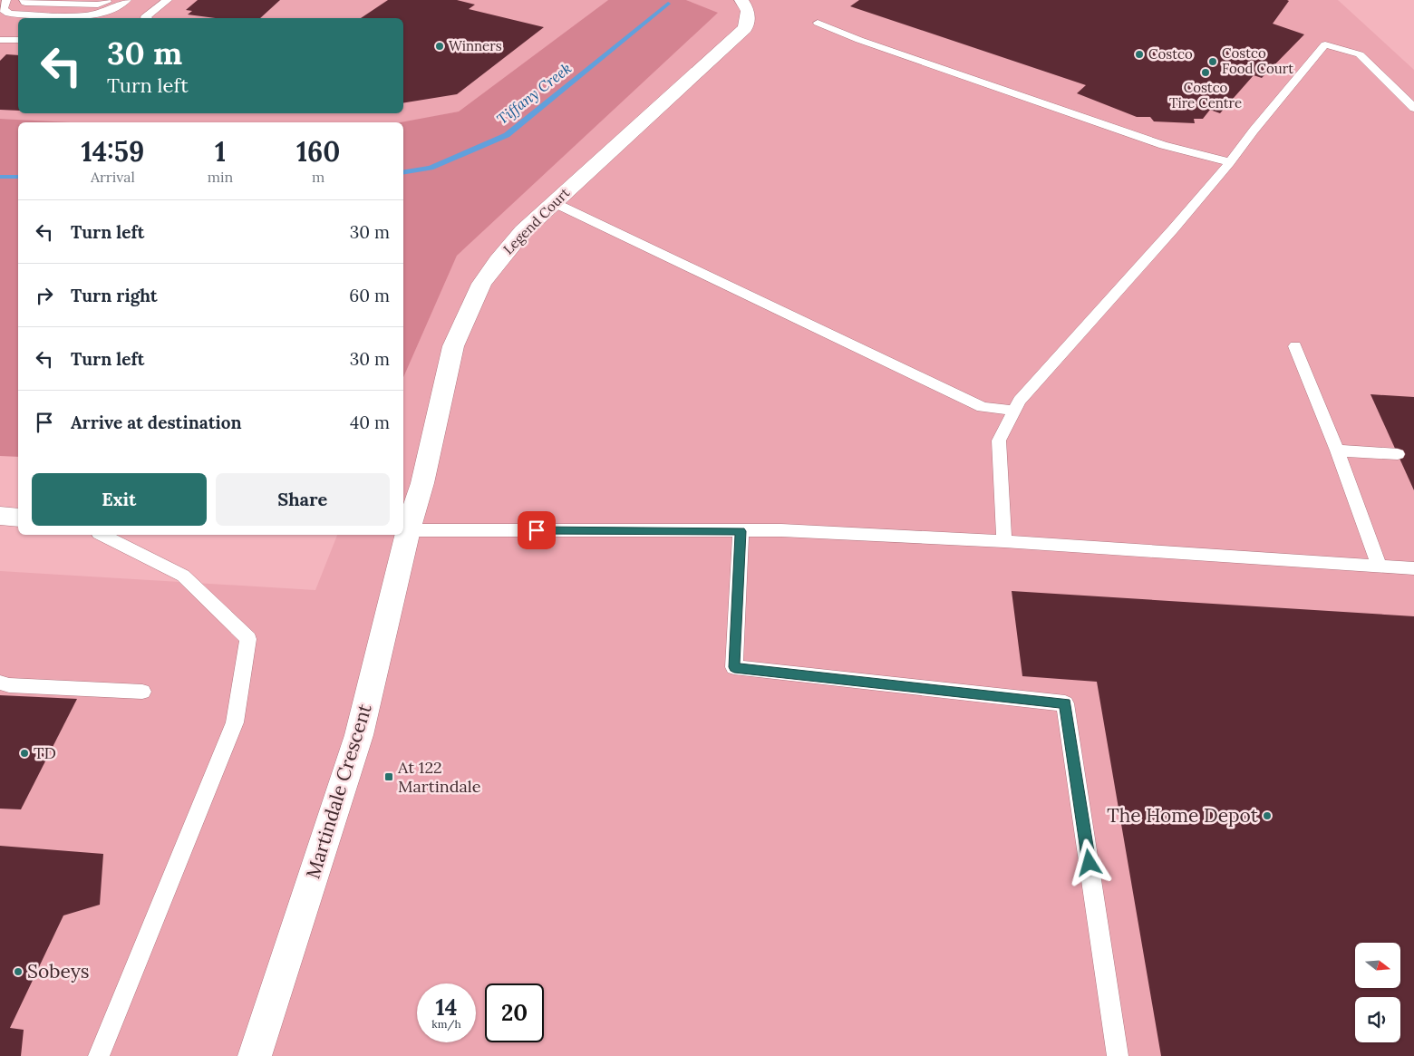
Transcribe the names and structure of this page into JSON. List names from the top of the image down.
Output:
{
  "streets": {
    "street": ["Legend Court", "Martindale Crescent"]
  },
  "water": ["Tiffany Creek"],
  "places": {
    "other": [
      "Winners",
      "Costco",
      "Costco Food Court",
      "Costco Tire Centre",
      "TD",
      "The Home Depot",
      "Sobeys"
    ],
    "transit": ["At 122 Martindale"]
  },
  "north": "right",
  "page": {
    "turn": ["30 m", "Turn left"],
    "eta": [
      "14:59",
      "Arrival",
      "1",
      "min",
      "160",
      "m"
    ],
    "list": [
      {
        "name": "Turn left",
        "value": "30 m"
      },
      {
        "name": "Turn right",
        "value": "60 m"
      },
      {
        "name": "Turn left",
        "value": "30 m"
      },
      {
        "name": "Arrive at destination",
        "value": "40 m"
      }
    ],
    "buttons": ["Exit", "Share"],
    "speed": "14 km/h",
    "limit": "20"
  }
}
